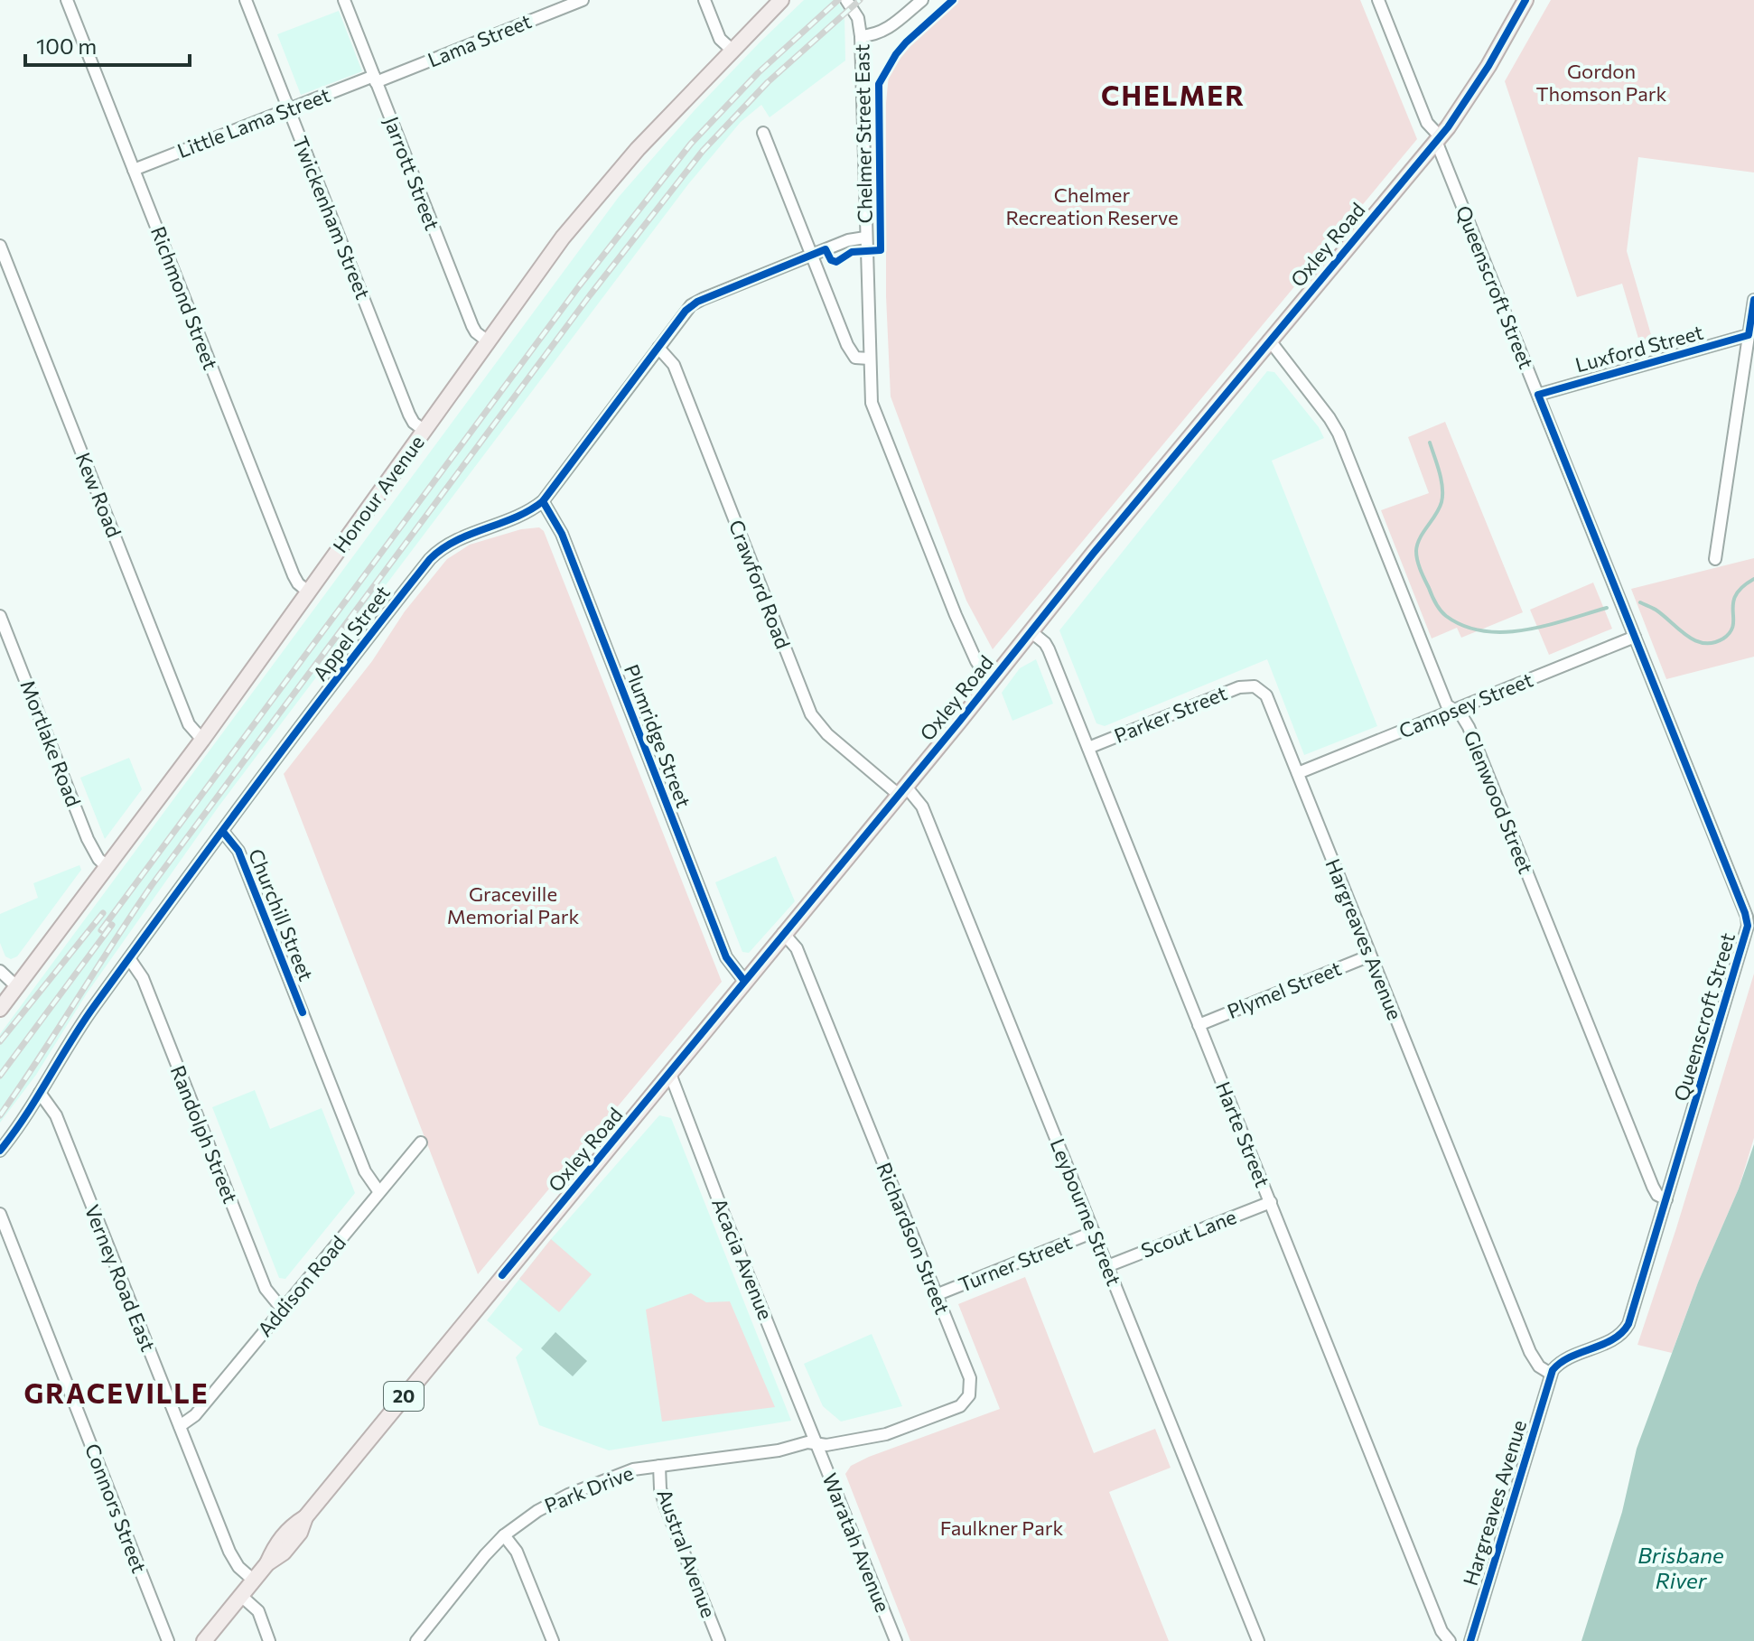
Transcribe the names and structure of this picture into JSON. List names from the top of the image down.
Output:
{
  "streets": {
    "main road": ["Oxley Road", "Honour Avenue", "20"],
    "street": [
      "Lama Street",
      "Little Lama Street",
      "Chelmer Street East",
      "Jarrott Street",
      "Twickenham Street",
      "Queenscroft Street",
      "Richmond Street",
      "Luxford Street",
      "Kew Road",
      "Crawford Road",
      "Appel Street",
      "Campsey Street",
      "Parker Street",
      "Plumridge Street",
      "Mortlake Road",
      "Glenwood Street",
      "Churchill Street",
      "Hargreaves Avenue",
      "Plymel Street",
      "Randolph Street",
      "Harte Street",
      "Leybourne Street",
      "Scout Lane",
      "Richardson Street",
      "Acacia Avenue",
      "Turner Street",
      "Verney Road East",
      "Addison Road",
      "Park Drive",
      "Connors Street",
      "Waratah Avenue",
      "Austral Avenue"
    ]
  },
  "crossings": [
    ["Lama Street", "Little Lama Street"],
    ["Lama Street", "Jarrott Street"],
    ["Little Lama Street", "Jarrott Street"],
    ["Little Lama Street", "Twickenham Street"],
    ["Little Lama Street", "Richmond Street"],
    ["Chelmer Street East", "Oxley Road"],
    ["Chelmer Street East", "Appel Street"],
    ["Jarrott Street", "Honour Avenue"],
    ["Twickenham Street", "Honour Avenue"],
    ["Oxley Road", "Queenscroft Street"],
    ["Oxley Road", "Crawford Road"],
    ["Oxley Road", "Plumridge Street"],
    ["Oxley Road", "Glenwood Street"],
    ["Oxley Road", "Harte Street"],
    ["Oxley Road", "Leybourne Street"],
    ["Oxley Road", "Richardson Street"],
    ["Oxley Road", "Acacia Avenue"],
    ["Oxley Road", "Verney Road East"],
    ["Oxley Road", "20"],
    ["Queenscroft Street", "Luxford Street"],
    ["Queenscroft Street", "Campsey Street"],
    ["Queenscroft Street", "Glenwood Street"],
    ["Queenscroft Street", "Hargreaves Avenue"],
    ["Queenscroft Street", "20"],
    ["Richmond Street", "Honour Avenue"],
    ["Honour Avenue", "Kew Road"],
    ["Honour Avenue", "Mortlake Road"],
    ["Crawford Road", "Appel Street"],
    ["Crawford Road", "Leybourne Street"],
    ["Appel Street", "Plumridge Street"],
    ["Appel Street", "Churchill Street"],
    ["Appel Street", "Randolph Street"],
    ["Appel Street", "Verney Road East"],
    ["Campsey Street", "Glenwood Street"],
    ["Campsey Street", "Hargreaves Avenue"],
    ["Parker Street", "Hargreaves Avenue"],
    ["Parker Street", "Harte Street"],
    ["Churchill Street", "Addison Road"],
    ["Hargreaves Avenue", "Plymel Street"],
    ["Plymel Street", "Harte Street"],
    ["Randolph Street", "Addison Road"],
    ["Harte Street", "Scout Lane"],
    ["Leybourne Street", "Scout Lane"],
    ["Leybourne Street", "Turner Street"],
    ["Richardson Street", "Acacia Avenue"],
    ["Richardson Street", "Turner Street"],
    ["Richardson Street", "Park Drive"],
    ["Richardson Street", "Waratah Avenue"],
    ["Acacia Avenue", "Park Drive"],
    ["Acacia Avenue", "Waratah Avenue"],
    ["Verney Road East", "Addison Road"],
    ["Park Drive", "Waratah Avenue"],
    ["Park Drive", "Austral Avenue"]
  ],
  "districts": ["CHELMER", "GRACEVILLE"],
  "water": ["Brisbane River"],
  "parks": [
    "Gordon Thomson Park",
    "Chelmer Recreation Reserve",
    "Graceville Memorial Park",
    "Faulkner Park"
  ],
  "scale_bar": "100 m"
}
